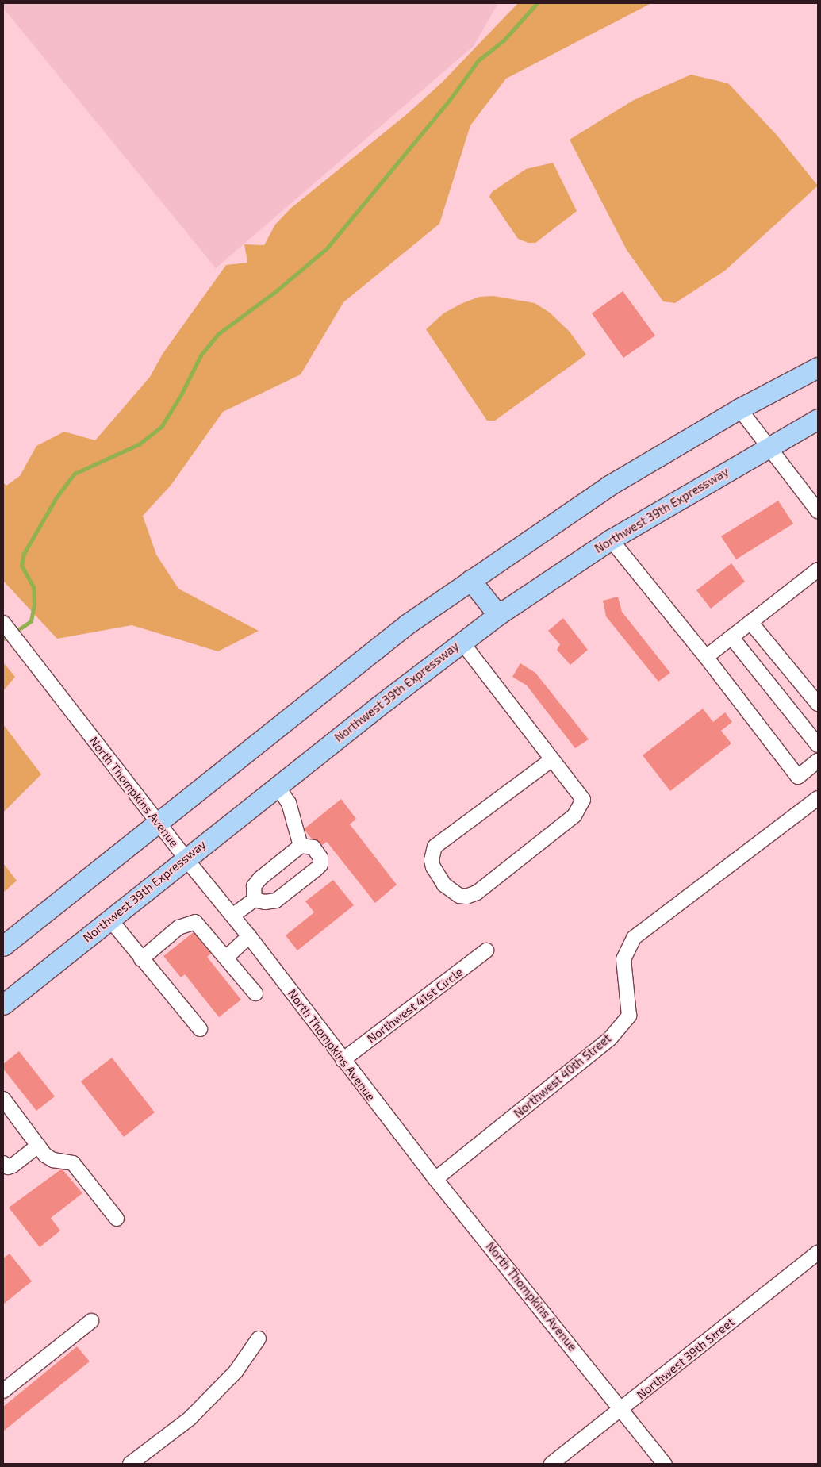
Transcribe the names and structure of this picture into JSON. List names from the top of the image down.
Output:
{
  "streets": {
    "highway": ["Northwest 39th Expressway"],
    "street": [
      "North Thompkins Avenue",
      "Northwest 41st Circle",
      "Northwest 40th Street",
      "Northwest 39th Street"
    ]
  },
  "crossings": [
    ["Northwest 39th Expressway", "North Thompkins Avenue"],
    ["North Thompkins Avenue", "Northwest 41st Circle"],
    ["North Thompkins Avenue", "Northwest 40th Street"],
    ["North Thompkins Avenue", "Northwest 39th Street"]
  ]
}
